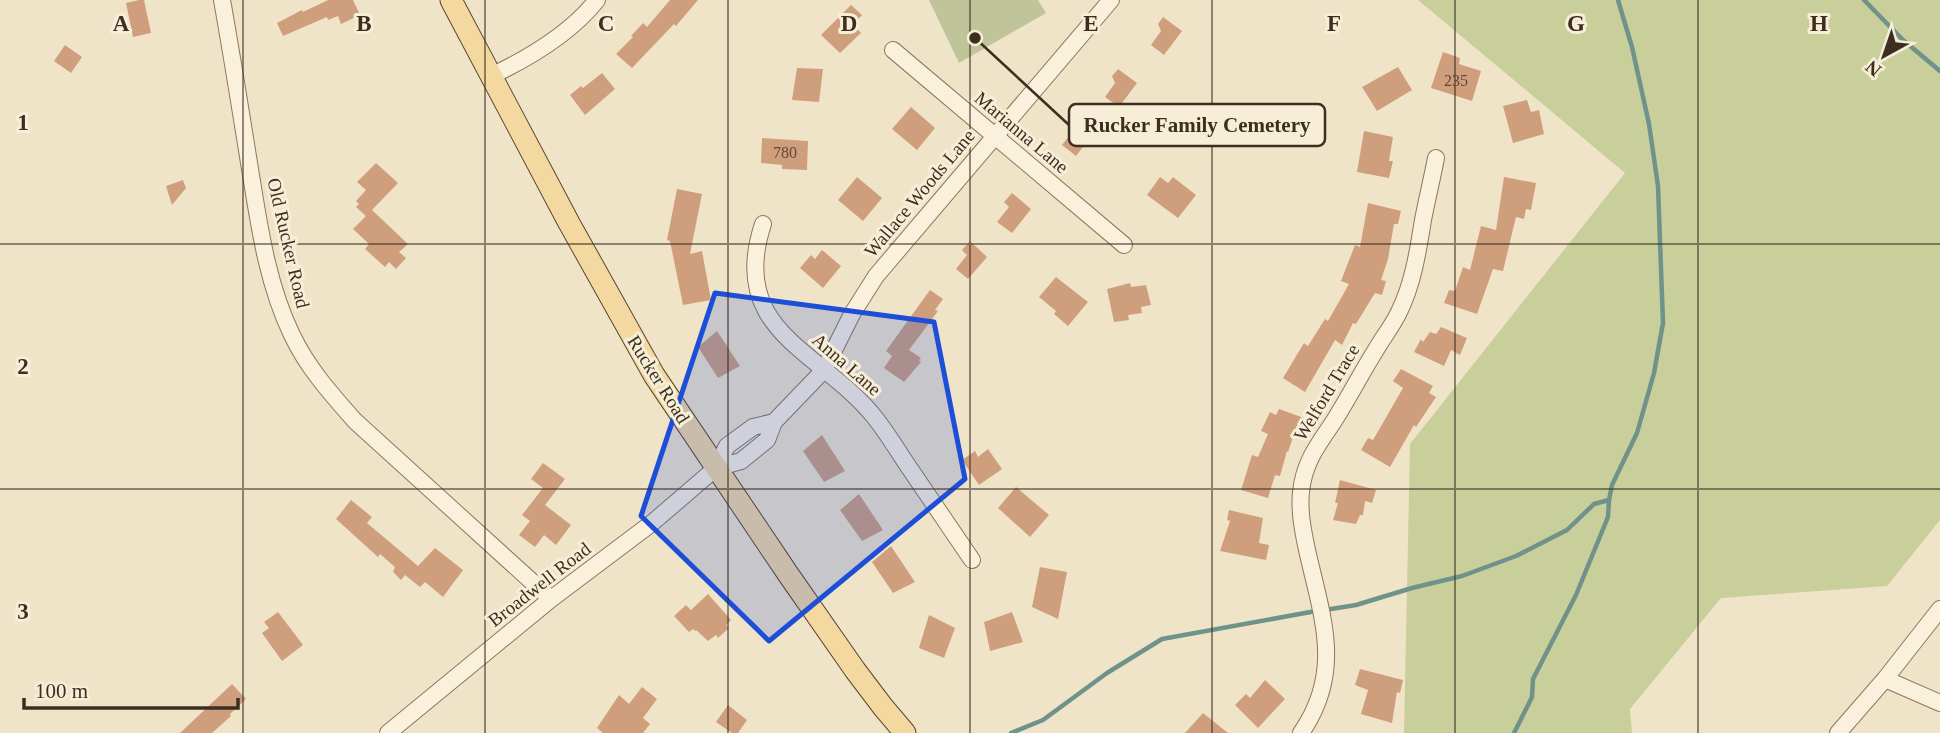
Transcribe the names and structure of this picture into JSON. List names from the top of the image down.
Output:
{
  "streets": {
    "main road": ["Rucker Road"],
    "street": [
      "Marianna Lane",
      "Wallace Woods Lane",
      "Old Rucker Road",
      "Anna Lane",
      "Welford Trace",
      "Broadwell Road"
    ]
  },
  "crossings": [
    ["Marianna Lane", "Wallace Woods Lane"],
    ["Wallace Woods Lane", "Anna Lane"],
    ["Wallace Woods Lane", "Rucker Road"],
    ["Wallace Woods Lane", "Broadwell Road"],
    ["Old Rucker Road", "Broadwell Road"],
    ["Rucker Road", "Broadwell Road"]
  ],
  "places": ["Rucker Family Cemetery"],
  "house_numbers": ["235", "780"],
  "scale_bar": "100 m",
  "north": "bottom left",
  "grid": {
    "columns": [
      "A",
      "B",
      "C",
      "D",
      "E",
      "F",
      "G",
      "H"
    ],
    "rows": ["1", "2", "3"]
  }
}
